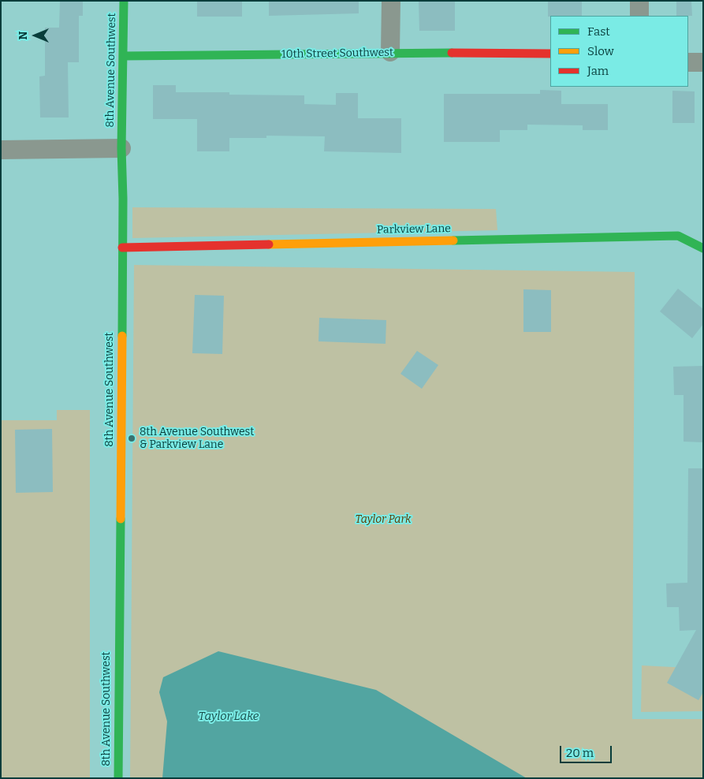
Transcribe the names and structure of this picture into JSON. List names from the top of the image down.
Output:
{
  "streets": {
    "street": ["10th Street Southwest", "8th Avenue Southwest", "Parkview Lane"]
  },
  "crossings": [
    ["10th Street Southwest", "8th Avenue Southwest"],
    ["8th Avenue Southwest", "Parkview Lane"]
  ],
  "water": ["Taylor Lake"],
  "parks": ["Taylor Park"],
  "places": ["8th Avenue Southwest & Parkview Lane"],
  "legend": ["Fast", "Slow", "Jam"],
  "scale_bar": "20 m",
  "north": "left"
}
